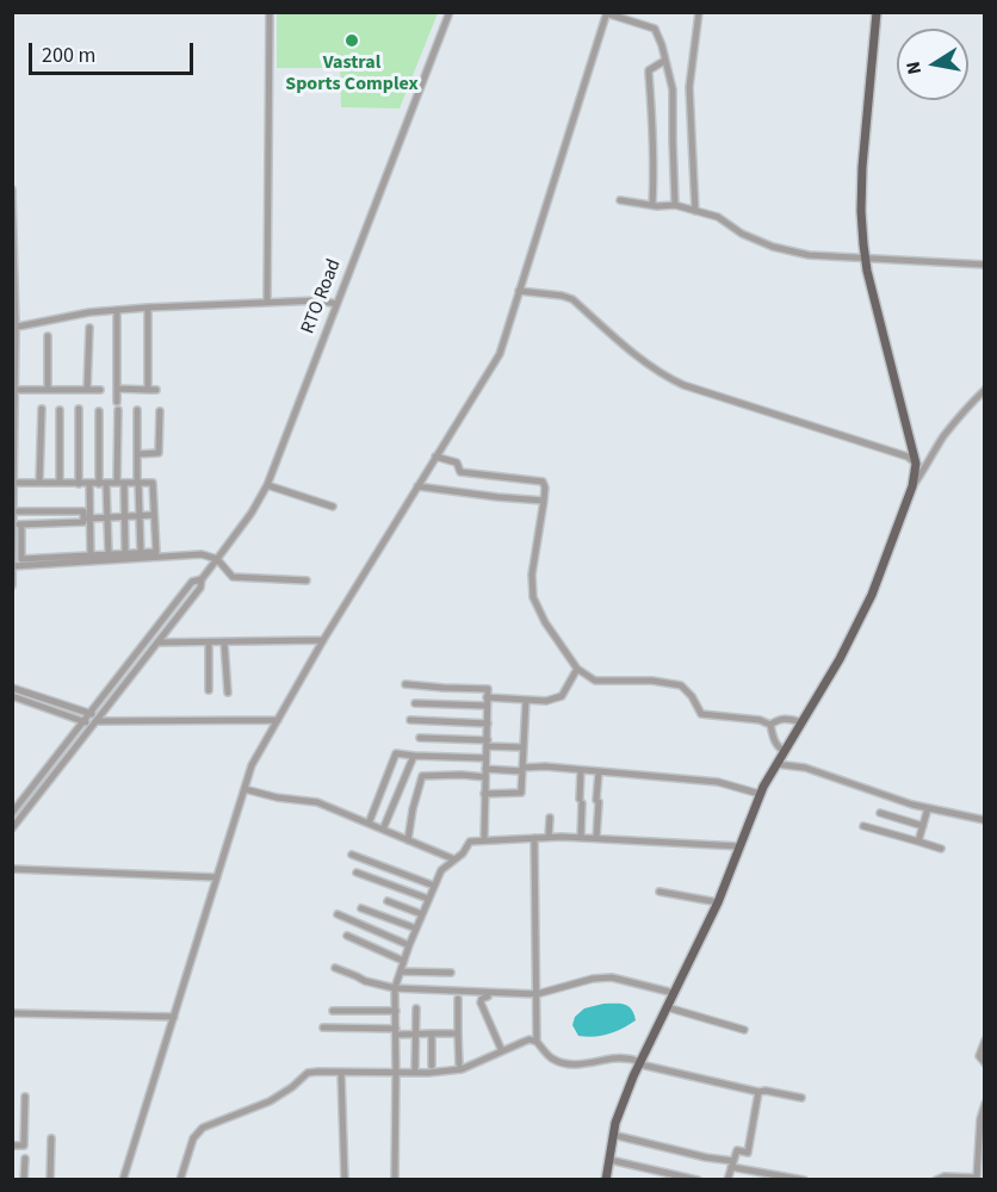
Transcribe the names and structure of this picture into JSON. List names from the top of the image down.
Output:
{
  "streets": {
    "street": ["RTO Road"]
  },
  "places": ["Vastral Sports Complex"],
  "scale_bar": "200 m",
  "north": "left"
}
